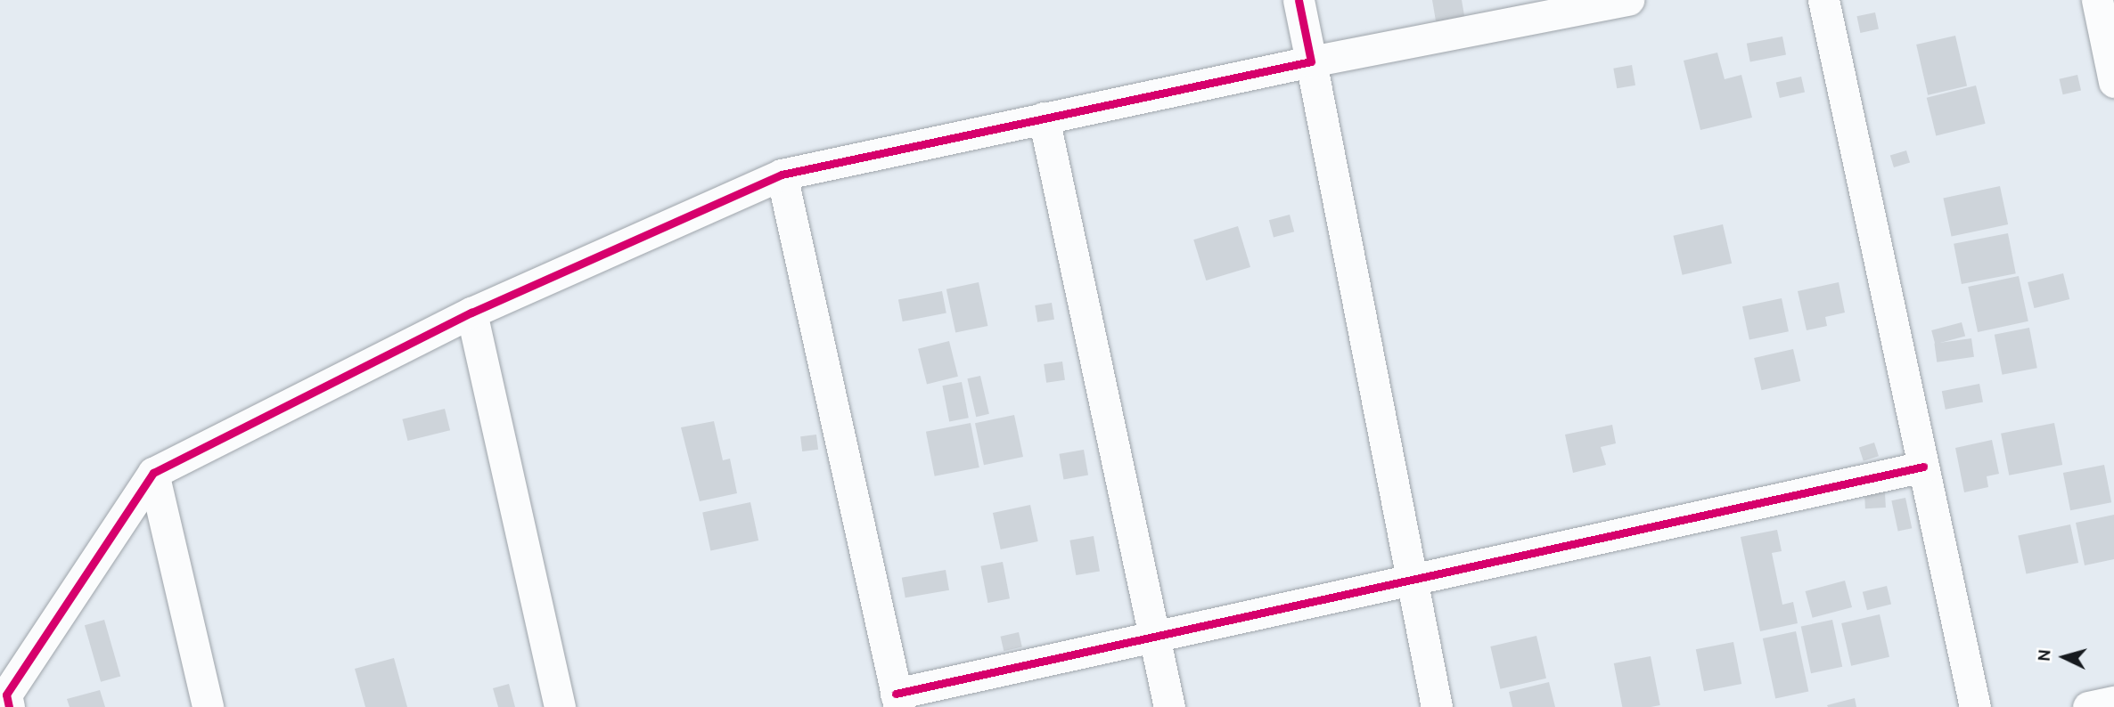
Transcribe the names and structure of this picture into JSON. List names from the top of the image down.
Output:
{
  "north": "left"
}
